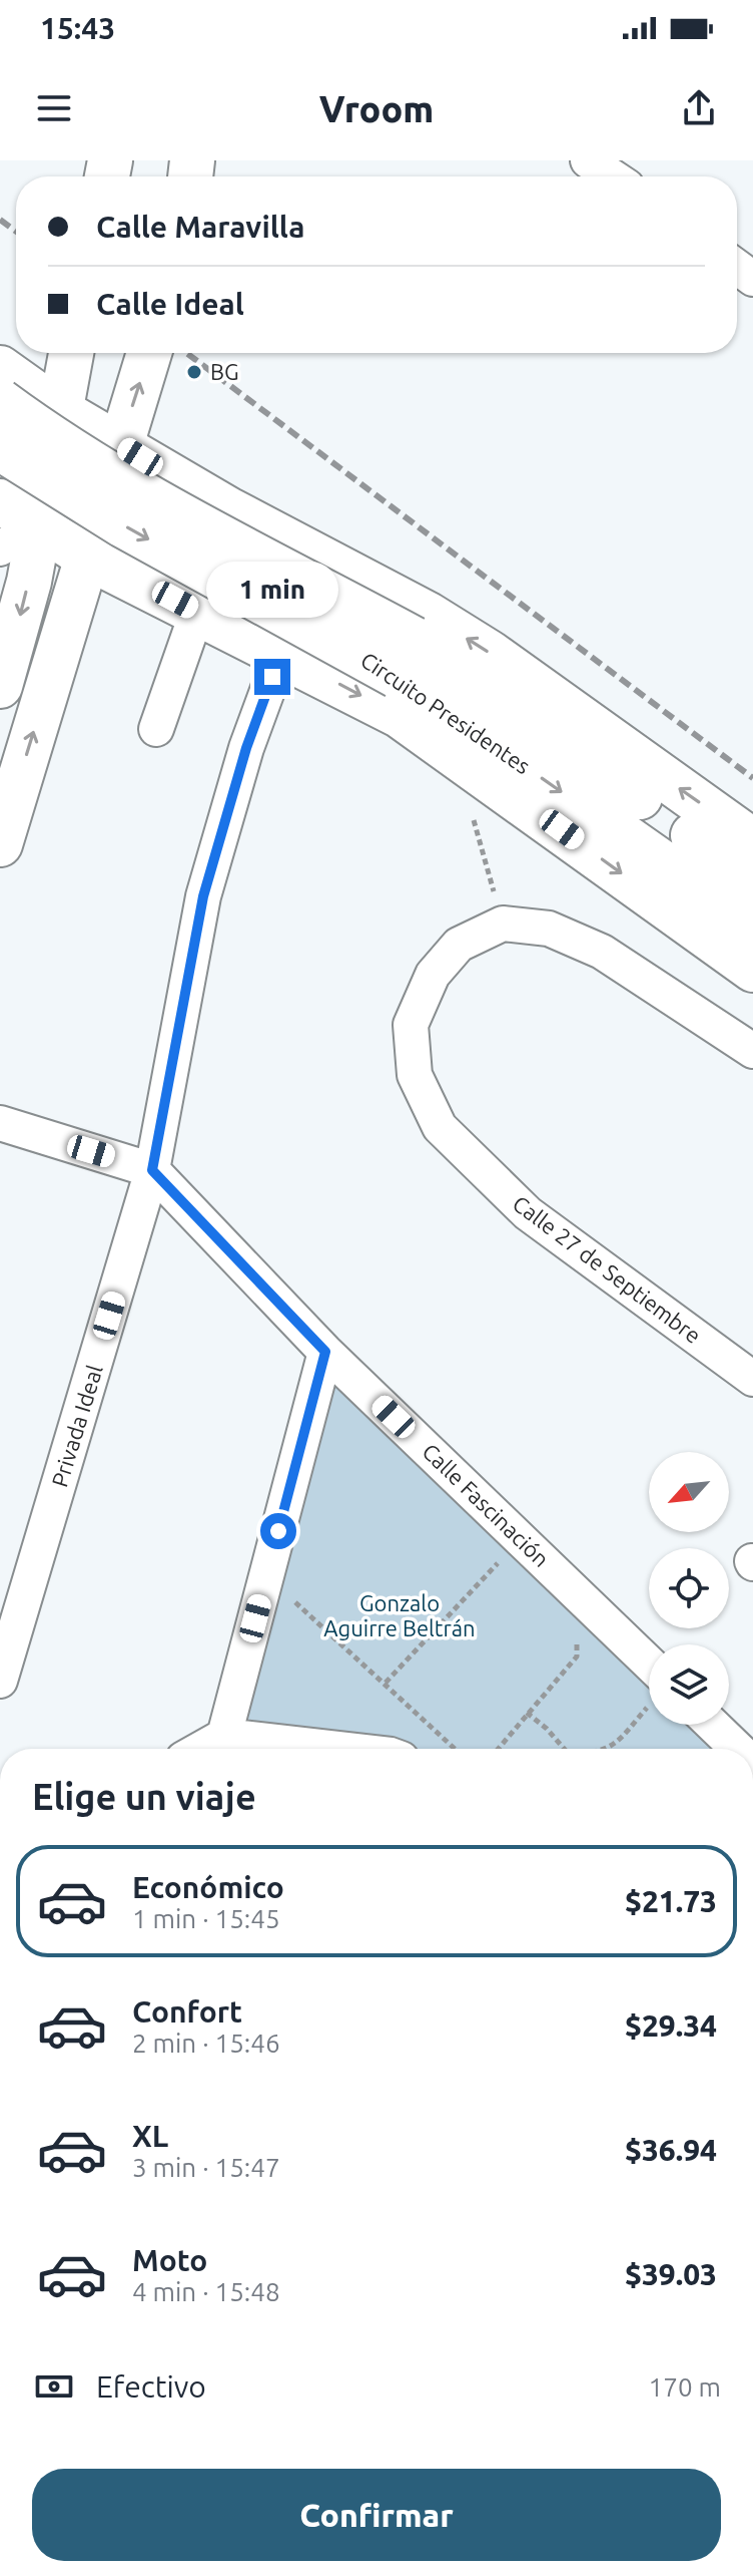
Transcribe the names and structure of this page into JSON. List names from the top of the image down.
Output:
{
  "streets": {
    "main road": ["Circuito Presidentes"],
    "street": ["Calle 27 de Septiembre", "Privada Ideal", "Calle Fascinación"]
  },
  "crossings": [
    ["Privada Ideal", "Calle Fascinación"]
  ],
  "parks": ["Gonzalo Aguirre Beltrán"],
  "places": ["BG"],
  "north": "bottom left",
  "page": {
    "status": "15:43",
    "header": "Vroom",
    "banner": ["Calle Maravilla", "Calle Ideal"],
    "bubble": "1 min",
    "heading": "Elige un viaje",
    "list": [
      {
        "name": "Económico",
        "note": "1 min · 15:45",
        "value": "$21.73"
      },
      {
        "name": "Confort",
        "note": "2 min · 15:46",
        "value": "$29.34"
      },
      {
        "name": "XL",
        "note": "3 min · 15:47",
        "value": "$36.94"
      },
      {
        "name": "Moto",
        "note": "4 min · 15:48",
        "value": "$39.03"
      }
    ],
    "pay": ["Efectivo", "170 m"],
    "buttons": "Confirmar"
  }
}
